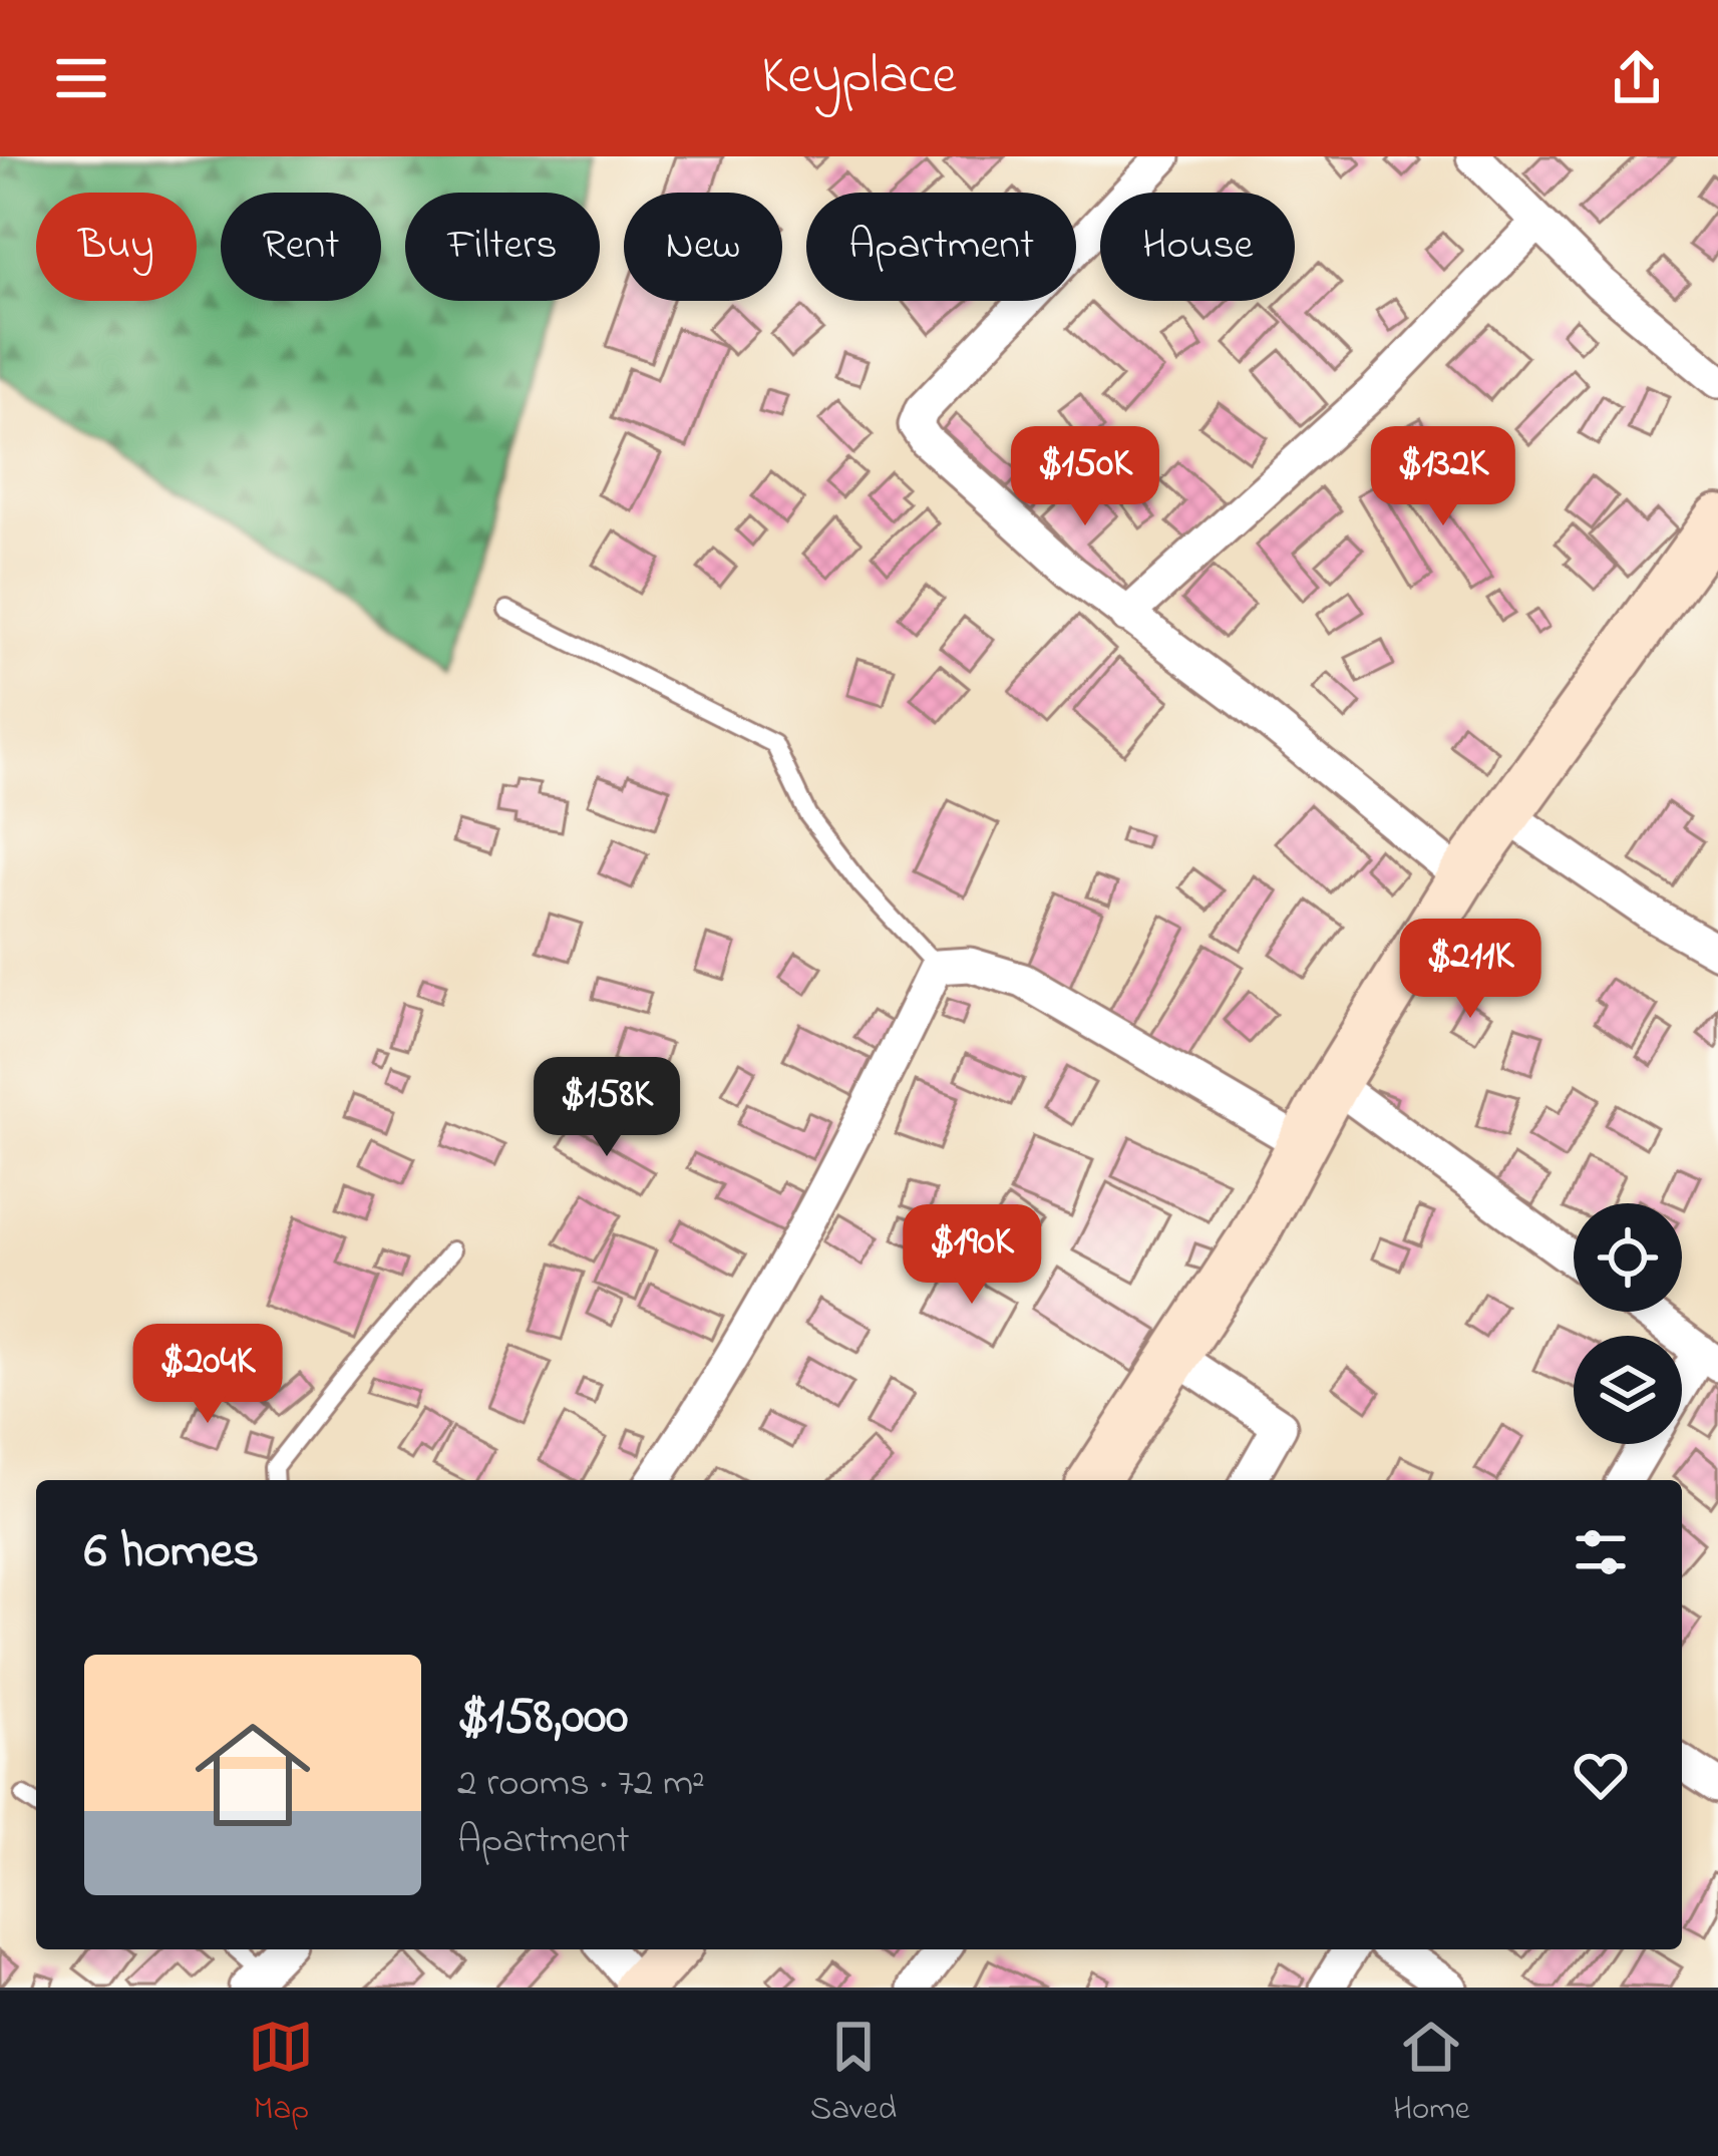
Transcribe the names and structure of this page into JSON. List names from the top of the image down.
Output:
{
  "page": {
    "header": "Keyplace",
    "chip": [
      "Buy",
      "Rent",
      "Filters",
      "New",
      "Apartment",
      "House"
    ],
    "price": [
      "$150K",
      "$132K",
      "$211K",
      "$158K",
      "$190K",
      "$204K"
    ],
    "heading": "6 homes",
    "list": [
      {
        "name": "$158,000",
        "note": "2 rooms · 72 m² · Apartment"
      }
    ],
    "tabs": ["Map", "Saved", "Home"]
  }
}
